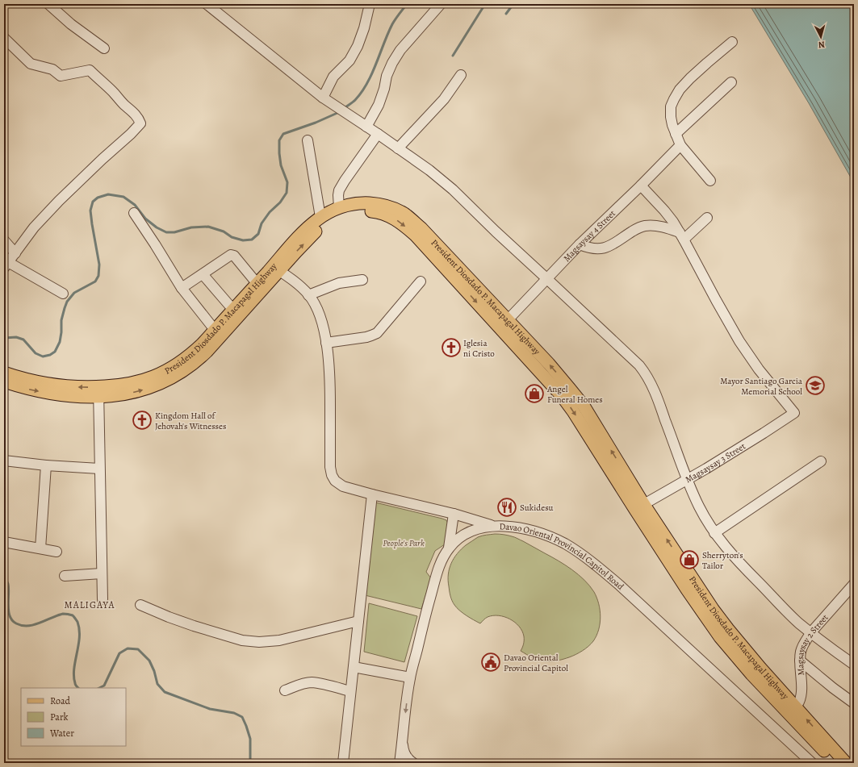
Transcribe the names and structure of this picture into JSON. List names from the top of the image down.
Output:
{
  "streets": {
    "main road": ["President Diosdado P. Macapagal Highway"],
    "street": [
      "Magsaysay 4 Street",
      "Magsaysay 3 Street",
      "Davao Oriental Provincial Capitol Road",
      "Magsaysay 2 Street"
    ]
  },
  "crossings": [
    ["Magsaysay 4 Street", "President Diosdado P. Macapagal Highway"],
    ["President Diosdado P. Macapagal Highway", "Magsaysay 3 Street"],
    ["President Diosdado P. Macapagal Highway", "Magsaysay 2 Street"]
  ],
  "districts": ["MALIGAYA"],
  "parks": ["People's Park"],
  "places": {
    "church": ["Iglesia ni Cristo", "Kingdom Hall of Jehovah's Witnesses"],
    "school or university": ["Mayor Santiago Garcia Memorial School"],
    "shop": ["Angel Funeral Homes", "Sherryton's Tailor"],
    "restaurant": ["Sukidesu"],
    "public building": ["Davao Oriental Provincial Capitol"]
  },
  "legend": ["Road", "Park", "Water"],
  "north": "bottom"
}
